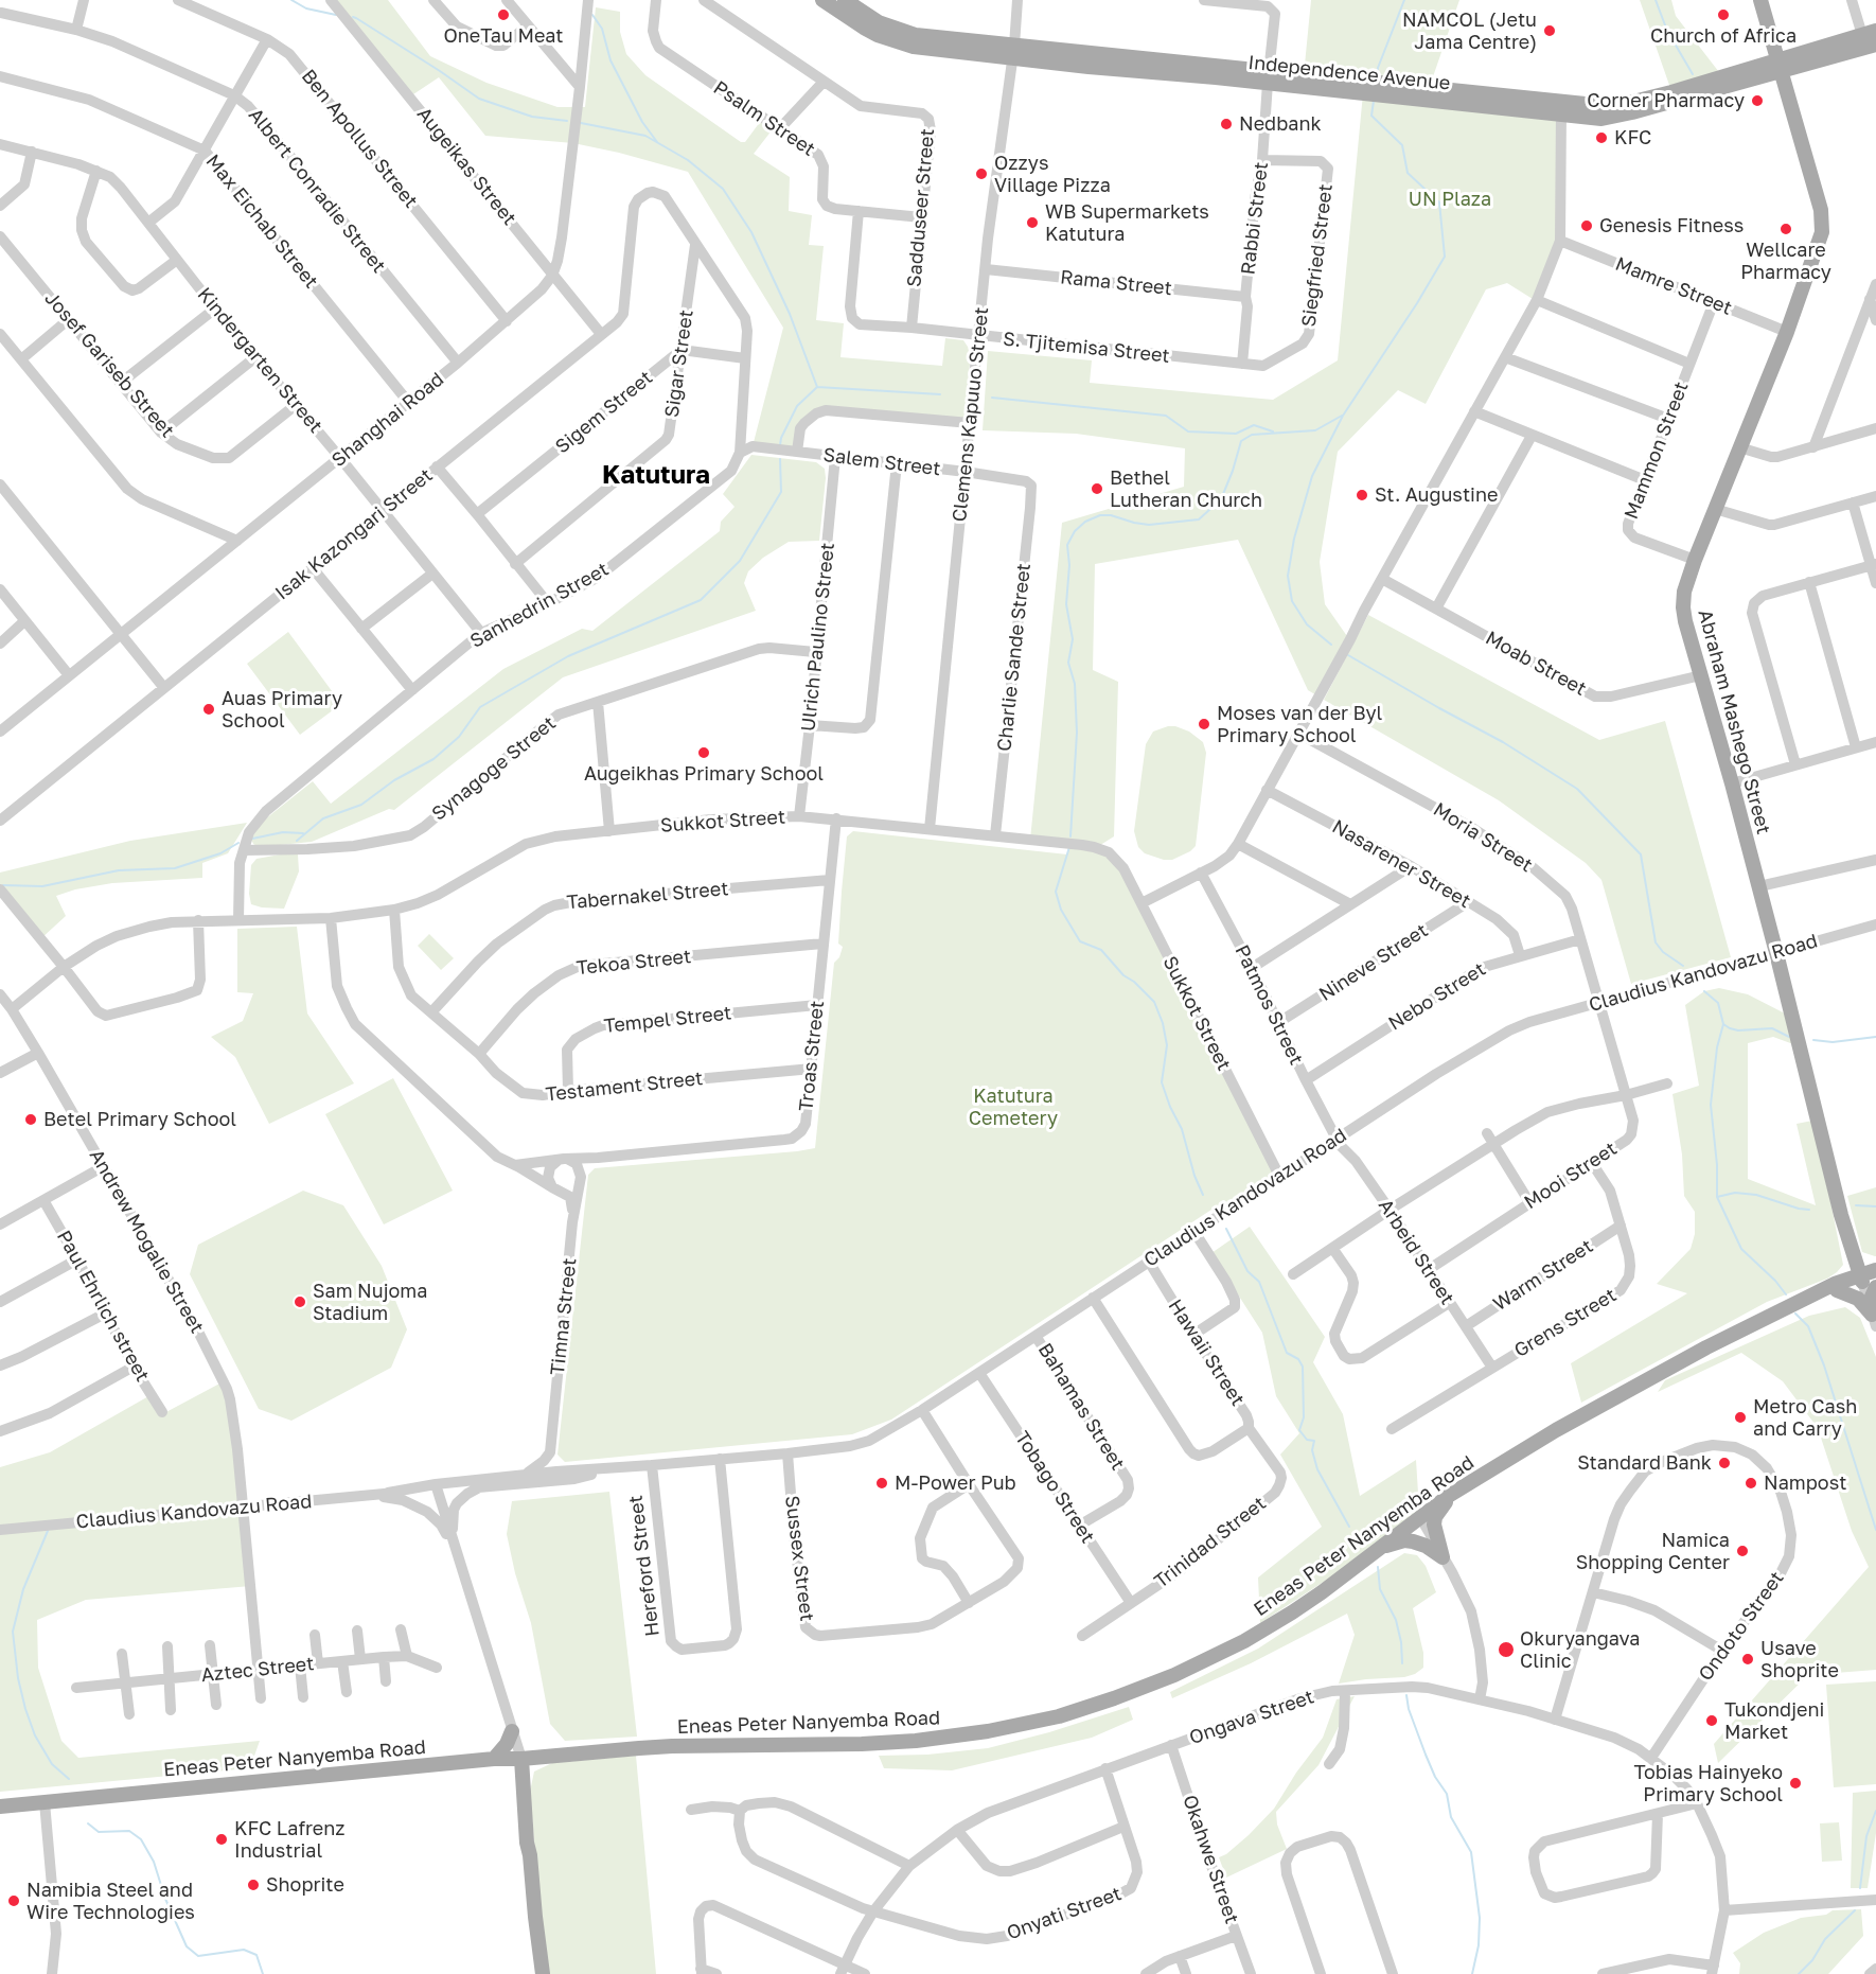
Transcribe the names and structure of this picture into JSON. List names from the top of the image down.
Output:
{
  "streets": {
    "main road": ["Independence Avenue", "Abraham Mashego Street", "Eneas Peter Nanyemba Road"],
    "street": [
      "Psalm Street",
      "Ben Apollus Street",
      "Augeikas Street",
      "Albert Conradie Street",
      "Sadduseer Street",
      "Rabbi Street",
      "Max Eichab Street",
      "Siegfried Street",
      "Rama Street",
      "Mamre Street",
      "S. Tjitemisa Street",
      "Kindergarten Street",
      "Sigar Street",
      "Josef Gariseb Street",
      "Sigem Street",
      "Clemens Kapuuo Street",
      "Shanghai Road",
      "Mammon Street",
      "Salem Street",
      "Isak Kazongari Street",
      "Sanhedrin Street",
      "Ulrich Paulino Street",
      "Charlie Sande Street",
      "Moab Street",
      "Synagoge Street",
      "Sukkot Street",
      "Moria Street",
      "Nasarener Street",
      "Tabernakel Street",
      "Tekoa Street",
      "Nineve Street",
      "Claudius Kandovazu Road",
      "Nebo Street",
      "Patmos Street",
      "Tempel Street",
      "Troas Street",
      "Testament Street",
      "Mooi Street",
      "Andrew Mogalie Street",
      "Arbeid Street",
      "Warm Street",
      "Paul Ehrlich street",
      "Timna Street",
      "Grens Street",
      "Hawaii Street",
      "Bahamas Street",
      "Tobago Street",
      "Trinidad Street",
      "Sussex Street",
      "Hereford Street",
      "Ondoto Street",
      "Aztec Street",
      "Ongava Street",
      "Okahwe Street",
      "Onyati Street"
    ]
  },
  "crossings": [
    ["Independence Avenue", "Rabbi Street"],
    ["Independence Avenue", "Clemens Kapuuo Street"],
    ["Independence Avenue", "Abraham Mashego Street"],
    ["Psalm Street", "Sadduseer Street"],
    ["Psalm Street", "S. Tjitemisa Street"],
    ["Ben Apollus Street", "Shanghai Road"],
    ["Augeikas Street", "Shanghai Road"],
    ["Augeikas Street", "Isak Kazongari Street"],
    ["Albert Conradie Street", "Shanghai Road"],
    ["Sadduseer Street", "S. Tjitemisa Street"],
    ["Rabbi Street", "Siegfried Street"],
    ["Rabbi Street", "Rama Street"],
    ["Rabbi Street", "S. Tjitemisa Street"],
    ["Max Eichab Street", "Shanghai Road"],
    ["Siegfried Street", "S. Tjitemisa Street"],
    ["Rama Street", "Clemens Kapuuo Street"],
    ["Mamre Street", "Mammon Street"],
    ["Mamre Street", "Abraham Mashego Street"],
    ["S. Tjitemisa Street", "Clemens Kapuuo Street"],
    ["Kindergarten Street", "Josef Gariseb Street"],
    ["Kindergarten Street", "Shanghai Road"],
    ["Kindergarten Street", "Isak Kazongari Street"],
    ["Kindergarten Street", "Sanhedrin Street"],
    ["Sigar Street", "Sigem Street"],
    ["Sigar Street", "Isak Kazongari Street"],
    ["Clemens Kapuuo Street", "Salem Street"],
    ["Clemens Kapuuo Street", "Sukkot Street"],
    ["Mammon Street", "Abraham Mashego Street"],
    ["Salem Street", "Sanhedrin Street"],
    ["Salem Street", "Ulrich Paulino Street"],
    ["Salem Street", "Charlie Sande Street"],
    ["Sanhedrin Street", "Synagoge Street"],
    ["Sanhedrin Street", "Sukkot Street"],
    ["Ulrich Paulino Street", "Synagoge Street"],
    ["Ulrich Paulino Street", "Sukkot Street"],
    ["Charlie Sande Street", "Sukkot Street"],
    ["Moab Street", "Abraham Mashego Street"],
    ["Abraham Mashego Street", "Claudius Kandovazu Road"],
    ["Abraham Mashego Street", "Eneas Peter Nanyemba Road"],
    ["Sukkot Street", "Claudius Kandovazu Road"],
    ["Sukkot Street", "Troas Street"],
    ["Sukkot Street", "Testament Street"],
    ["Sukkot Street", "Andrew Mogalie Street"],
    ["Moria Street", "Claudius Kandovazu Road"],
    ["Moria Street", "Nebo Street"],
    ["Moria Street", "Mooi Street"],
    ["Nasarener Street", "Nineve Street"],
    ["Nasarener Street", "Nebo Street"],
    ["Tabernakel Street", "Troas Street"],
    ["Tabernakel Street", "Testament Street"],
    ["Tekoa Street", "Troas Street"],
    ["Tekoa Street", "Testament Street"],
    ["Nineve Street", "Patmos Street"],
    ["Claudius Kandovazu Road", "Patmos Street"],
    ["Claudius Kandovazu Road", "Mooi Street"],
    ["Claudius Kandovazu Road", "Andrew Mogalie Street"],
    ["Claudius Kandovazu Road", "Arbeid Street"],
    ["Claudius Kandovazu Road", "Timna Street"],
    ["Claudius Kandovazu Road", "Hawaii Street"],
    ["Claudius Kandovazu Road", "Bahamas Street"],
    ["Claudius Kandovazu Road", "Tobago Street"],
    ["Claudius Kandovazu Road", "Sussex Street"],
    ["Claudius Kandovazu Road", "Hereford Street"],
    ["Nebo Street", "Patmos Street"],
    ["Patmos Street", "Arbeid Street"],
    ["Tempel Street", "Troas Street"],
    ["Tempel Street", "Testament Street"],
    ["Troas Street", "Testament Street"],
    ["Troas Street", "Timna Street"],
    ["Mooi Street", "Arbeid Street"],
    ["Mooi Street", "Grens Street"],
    ["Andrew Mogalie Street", "Aztec Street"],
    ["Arbeid Street", "Warm Street"],
    ["Arbeid Street", "Grens Street"],
    ["Warm Street", "Grens Street"],
    ["Hawaii Street", "Trinidad Street"],
    ["Bahamas Street", "Tobago Street"],
    ["Tobago Street", "Trinidad Street"],
    ["Ondoto Street", "Ongava Street"],
    ["Ongava Street", "Okahwe Street"],
    ["Ongava Street", "Onyati Street"]
  ],
  "districts": ["Katutura"],
  "parks": ["UN Plaza", "Katutura Cemetery"],
  "places": [
    "OneTau Meat",
    "Church of Africa",
    "NAMCOL (Jetu Jama Centre)",
    "Corner Pharmacy",
    "Nedbank",
    "KFC",
    "Ozzys Village Pizza",
    "WB Supermarkets Katutura",
    "Genesis Fitness",
    "Wellcare Pharmacy",
    "Bethel Lutheran Church",
    "St. Augustine",
    "Auas Primary School",
    "Moses van der Byl Primary School",
    "Augeikhas Primary School",
    "Betel Primary School",
    "Sam Nujoma Stadium",
    "Metro Cash and Carry",
    "Standard Bank",
    "M-Power Pub",
    "Nampost",
    "Namica Shopping Center",
    "Okuryangava Clinic",
    "Usave Shoprite",
    "Tukondjeni Market",
    "Tobias Hainyeko Primary School",
    "KFC Lafrenz Industrial",
    "Shoprite",
    "Namibia Steel and Wire Technologies"
  ]
}
